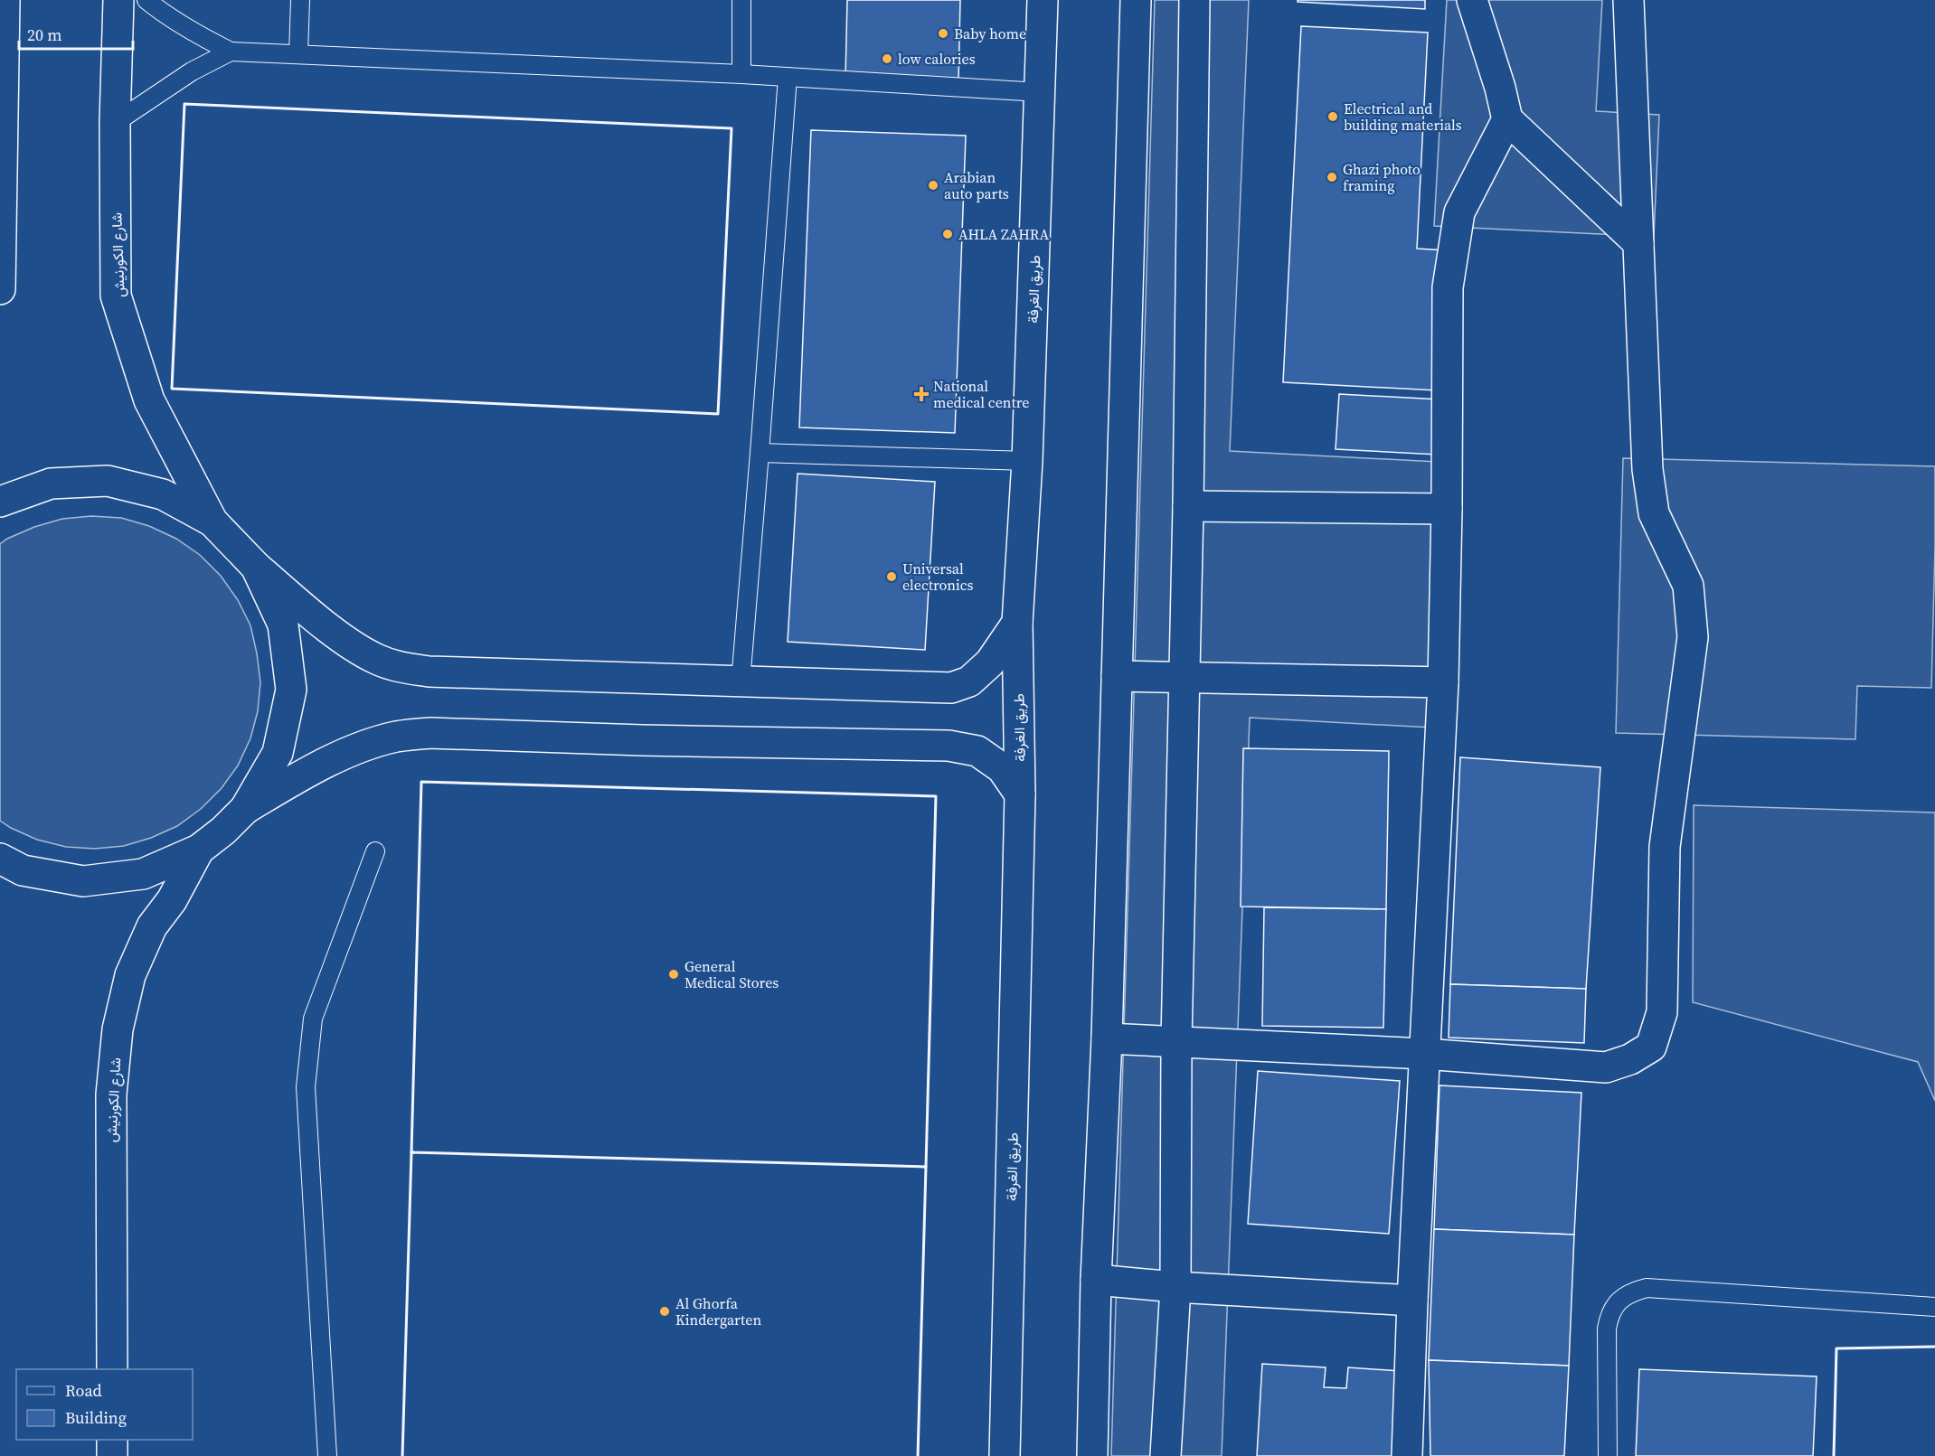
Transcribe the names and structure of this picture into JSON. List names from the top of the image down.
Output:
{
  "streets": {
    "main road": ["شارع الكورنيش", "طريق الغرفة"]
  },
  "places": {
    "other": [
      "Baby home",
      "low calories",
      "Electrical and building materials",
      "Ghazi photo framing",
      "Arabian auto parts",
      "AHLA ZAHRA",
      "Universal electronics",
      "General Medical Stores",
      "Al Ghorfa Kindergarten"
    ],
    "health": ["National medical centre"]
  },
  "legend": ["Road", "Building"],
  "scale_bar": "20 m"
}
